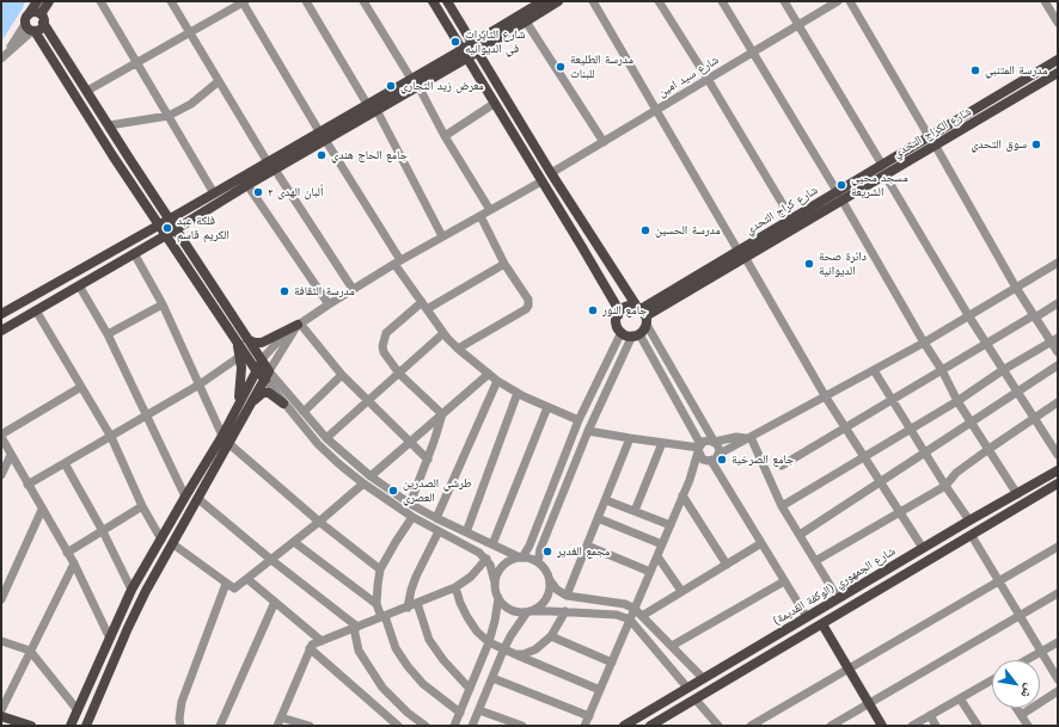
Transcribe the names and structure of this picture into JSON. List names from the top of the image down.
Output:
{
  "streets": {
    "main road": ["شارع الكراج التحدي", "شارع كراج التحدي", "شارع الجمهوري (الوكفة القديمة)"],
    "street": ["شارع سيد امين"]
  },
  "crossings": [
    ["شارع الكراج التحدي", "شارع كراج التحدي"]
  ],
  "places": [
    "شارع التايرات في الديوانيه",
    "مدرسة الطليعة للبنات",
    "مدرسة المتنبي",
    "معرض زيد التجاري",
    "سوق التحدي",
    "جامع الحاج هندي",
    "مسجد محيي الشريعة",
    "ألبان الهدى ٢",
    "فلكة عبد الكريم قاسم",
    "مدرسة الحسين",
    "دائرة صحة الديوانية",
    "مدرسة الثقافة",
    "جامع النور",
    "جامع الصرخية",
    "طرشي الصدرين العصري",
    "مجمع الغدير"
  ],
  "north": "bottom right"
}
